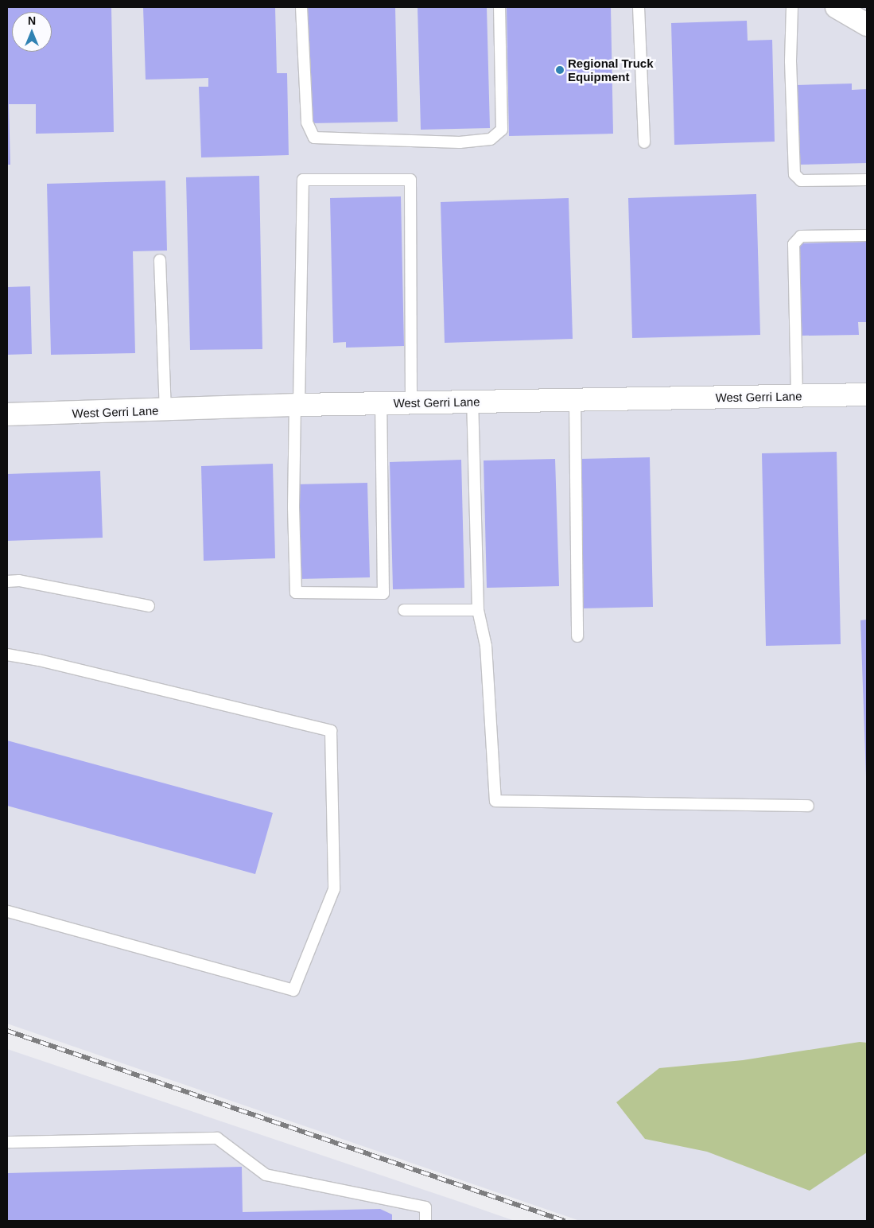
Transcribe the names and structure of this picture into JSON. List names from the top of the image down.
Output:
{
  "streets": {
    "street": ["West Gerri Lane"]
  },
  "places": ["Regional Truck Equipment"],
  "north": "top"
}
